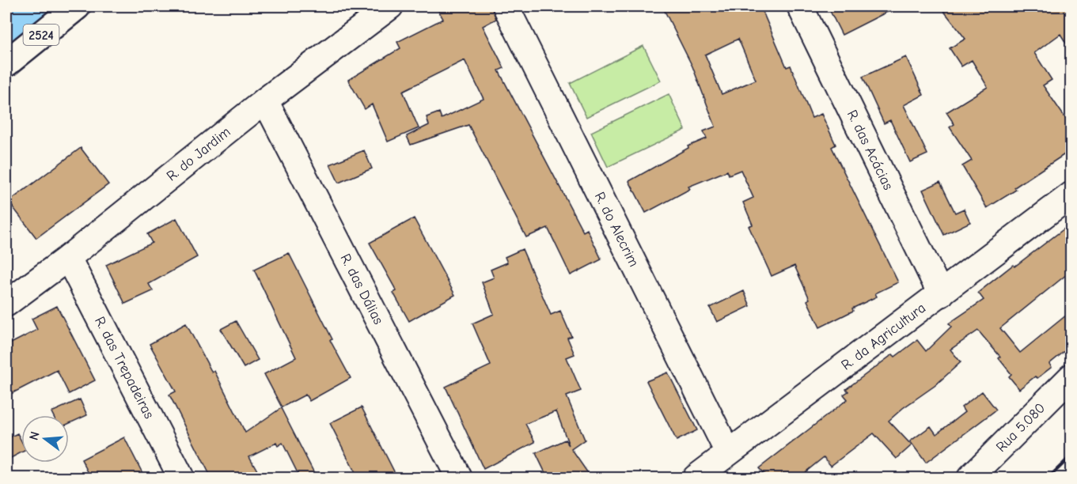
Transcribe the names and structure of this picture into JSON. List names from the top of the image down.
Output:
{
  "streets": {
    "main road": ["2524"],
    "street": [
      "R. das Acácias",
      "R. do Jardim",
      "R. do Alecrim",
      "R. das Dálias",
      "R. da Agricultura",
      "R. das Trepadeiras",
      "Rua 5.080"
    ]
  },
  "crossings": [
    ["R. das Acácias", "R. da Agricultura"],
    ["R. do Jardim", "R. das Dálias"],
    ["R. do Jardim", "R. das Trepadeiras"],
    ["R. do Alecrim", "R. da Agricultura"]
  ],
  "north": "left"
}
